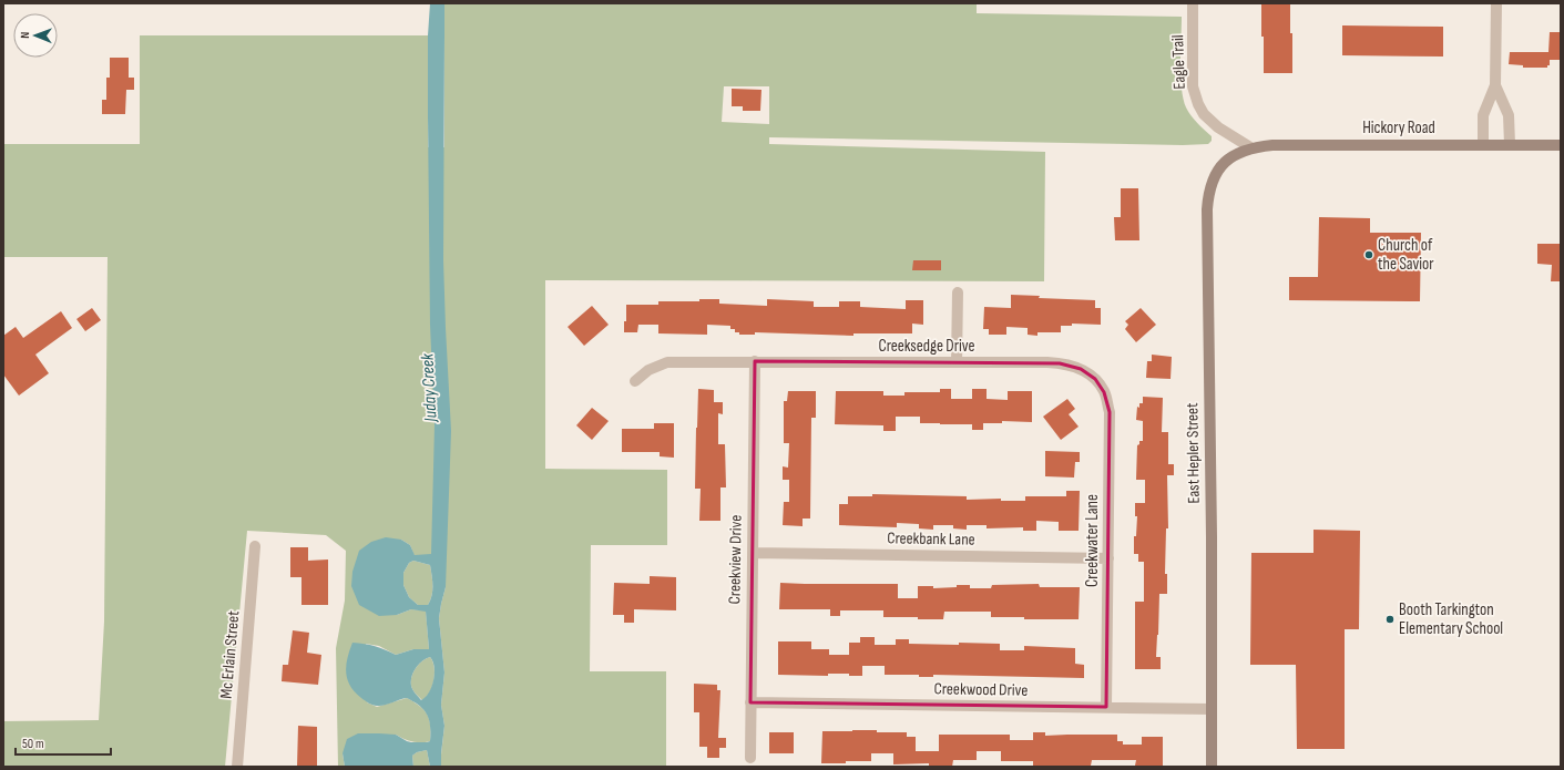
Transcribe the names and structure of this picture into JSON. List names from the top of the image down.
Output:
{
  "streets": {
    "street": [
      "Eagle Trail",
      "Hickory Road",
      "Creeksedge Drive",
      "East Hepler Street",
      "Creekbank Lane",
      "Creekwater Lane",
      "Creekview Drive",
      "Mc Erlain Street",
      "Creekwood Drive"
    ]
  },
  "crossings": [
    ["Eagle Trail", "Hickory Road"],
    ["Hickory Road", "East Hepler Street"],
    ["Creeksedge Drive", "Creekwater Lane"],
    ["Creeksedge Drive", "Creekview Drive"],
    ["East Hepler Street", "Creekwood Drive"],
    ["Creekbank Lane", "Creekwater Lane"],
    ["Creekbank Lane", "Creekview Drive"],
    ["Creekwater Lane", "Creekwood Drive"],
    ["Creekview Drive", "Creekwood Drive"]
  ],
  "water": ["Juday Creek"],
  "places": ["Church of the Savior", "Booth Tarkington Elementary School"],
  "scale_bar": "50 m",
  "north": "left"
}
